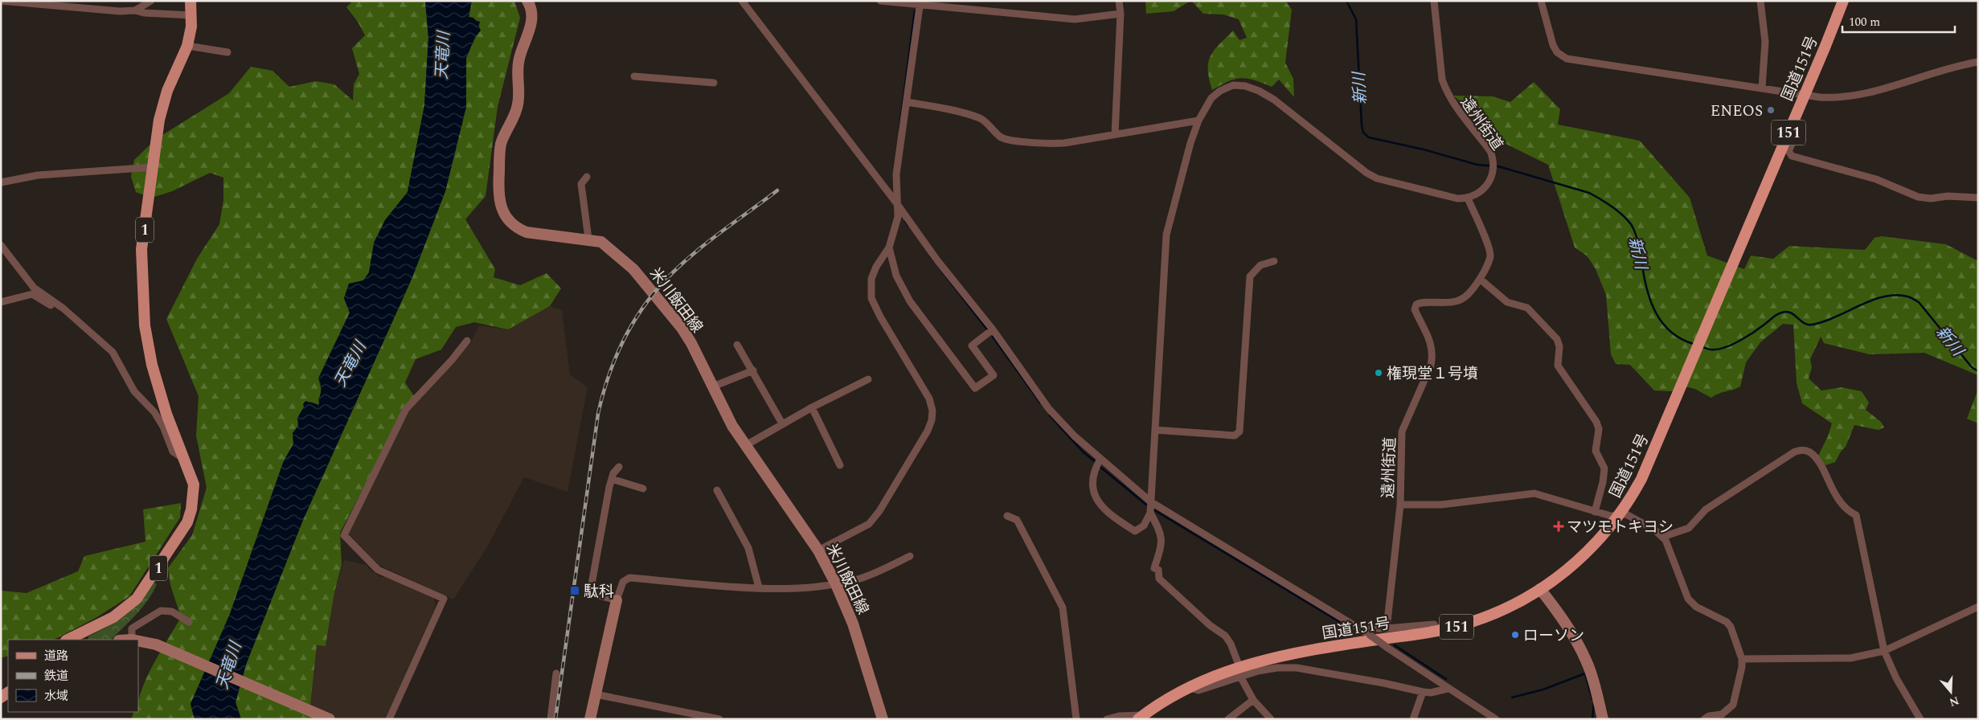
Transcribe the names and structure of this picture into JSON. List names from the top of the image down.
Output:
{
  "streets": {
    "highway": ["国道151号", "151"],
    "main road": ["1", "米川飯田線"],
    "street": ["遠州街道"]
  },
  "water": ["天竜川", "新川"],
  "places": {
    "other": ["ENEOS", "権現堂１号墳", "ローソン"],
    "health": ["マツモトキヨシ"],
    "transit": ["駄科"]
  },
  "legend": ["道路", "鉄道", "水域"],
  "scale_bar": "100 m",
  "north": "bottom"
}
